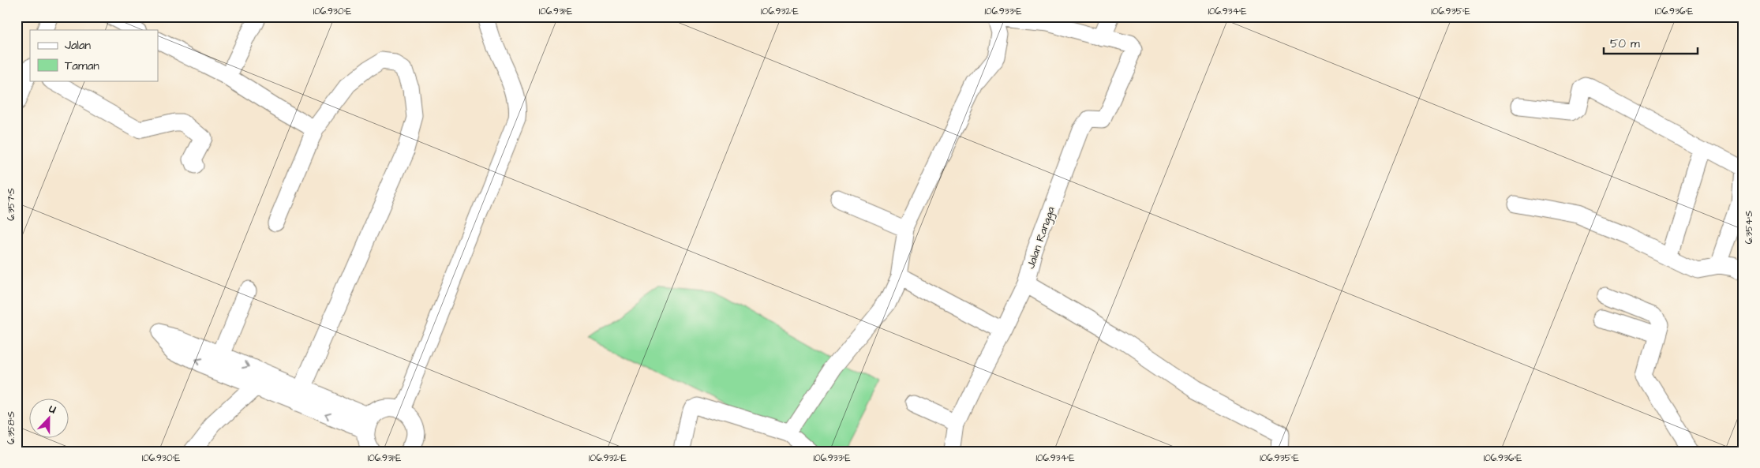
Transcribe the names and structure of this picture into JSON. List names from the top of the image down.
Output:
{
  "streets": {
    "street": ["Jalan Rangga"]
  },
  "legend": ["Jalan", "Taman"],
  "scale_bar": "50 m",
  "north": "top",
  "coordinates": [
    "106.930°E",
    "106.931°E",
    "106.932°E",
    "106.933°E",
    "106.934°E",
    "106.935°E",
    "106.936°E",
    "6.357°S",
    "6.354°S",
    "6.358°S"
  ]
}
